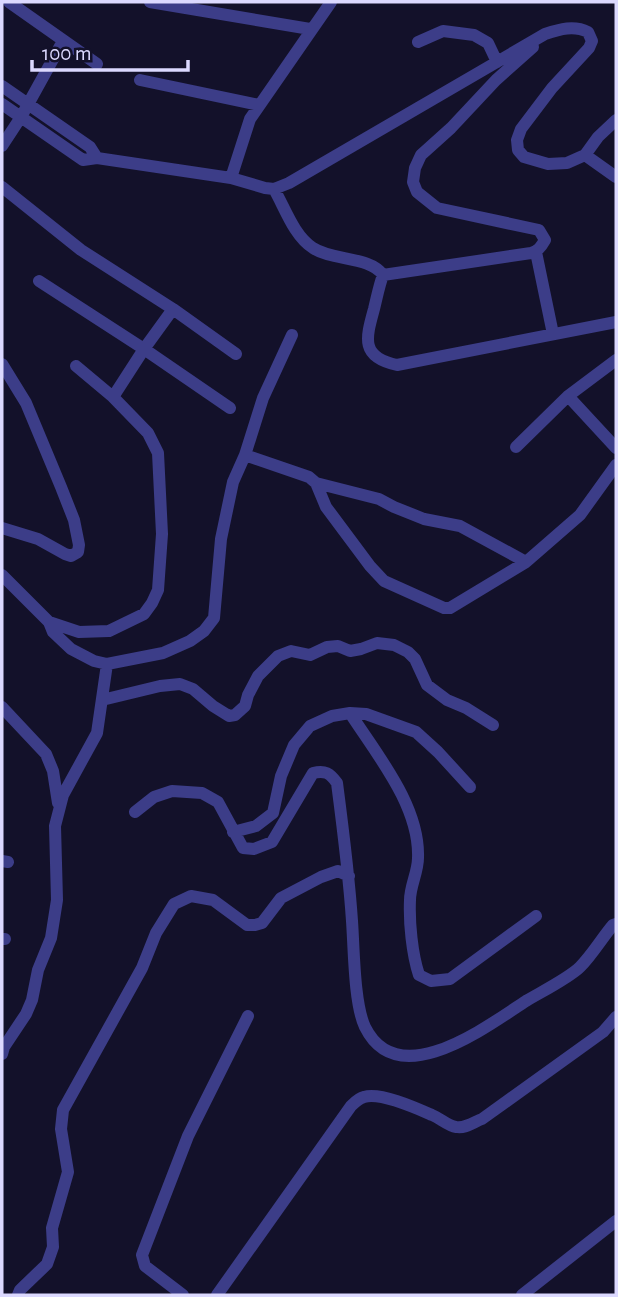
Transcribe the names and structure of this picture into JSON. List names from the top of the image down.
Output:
{
  "scale_bar": "100 m"
}
